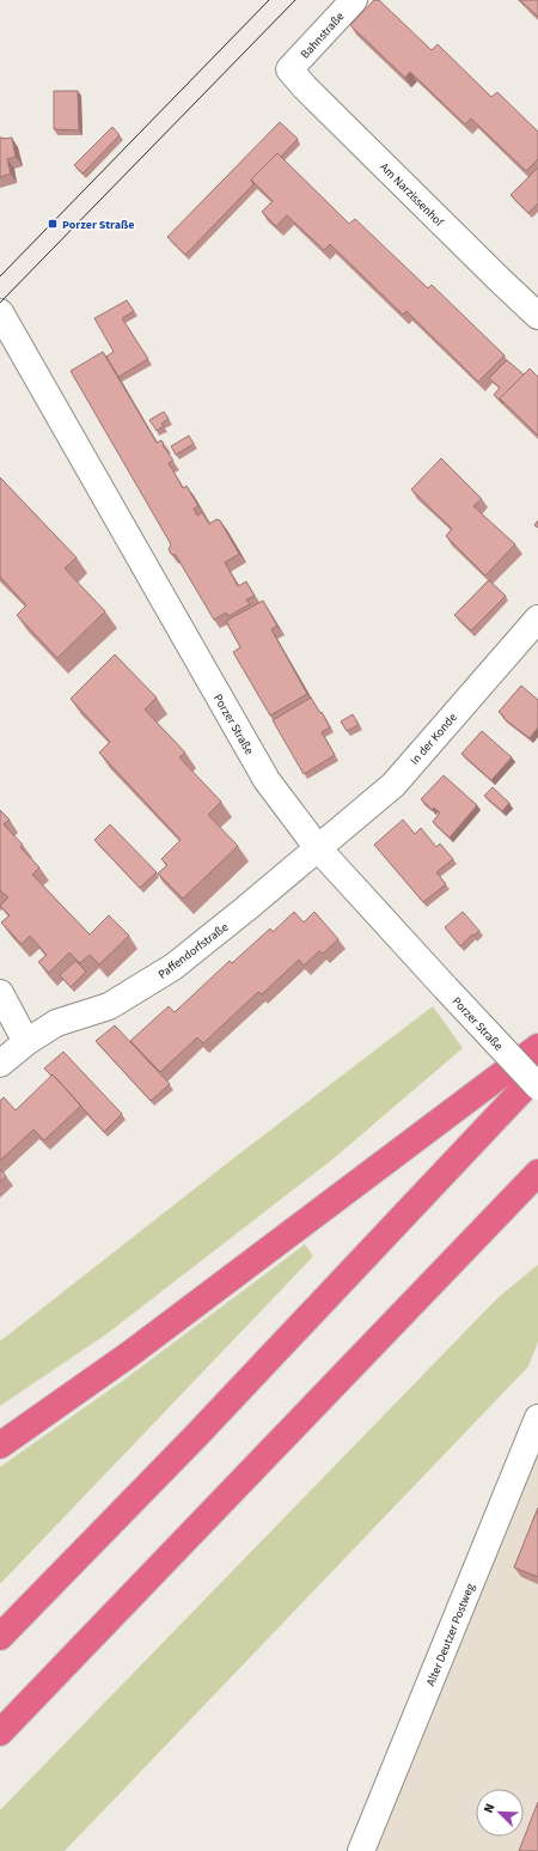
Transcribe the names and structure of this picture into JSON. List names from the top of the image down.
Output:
{
  "streets": {
    "street": [
      "Bahnstraße",
      "Am Narzissenhof",
      "Porzer Straße",
      "In der Konde",
      "Paffendorfstraße",
      "Alter Deutzer Postweg"
    ]
  },
  "crossings": [
    ["Bahnstraße", "Am Narzissenhof"],
    ["Porzer Straße", "In der Konde"],
    ["Porzer Straße", "Paffendorfstraße"],
    ["In der Konde", "Paffendorfstraße"]
  ],
  "places": {
    "transit": ["Porzer Straße"]
  },
  "north": "top left"
}
